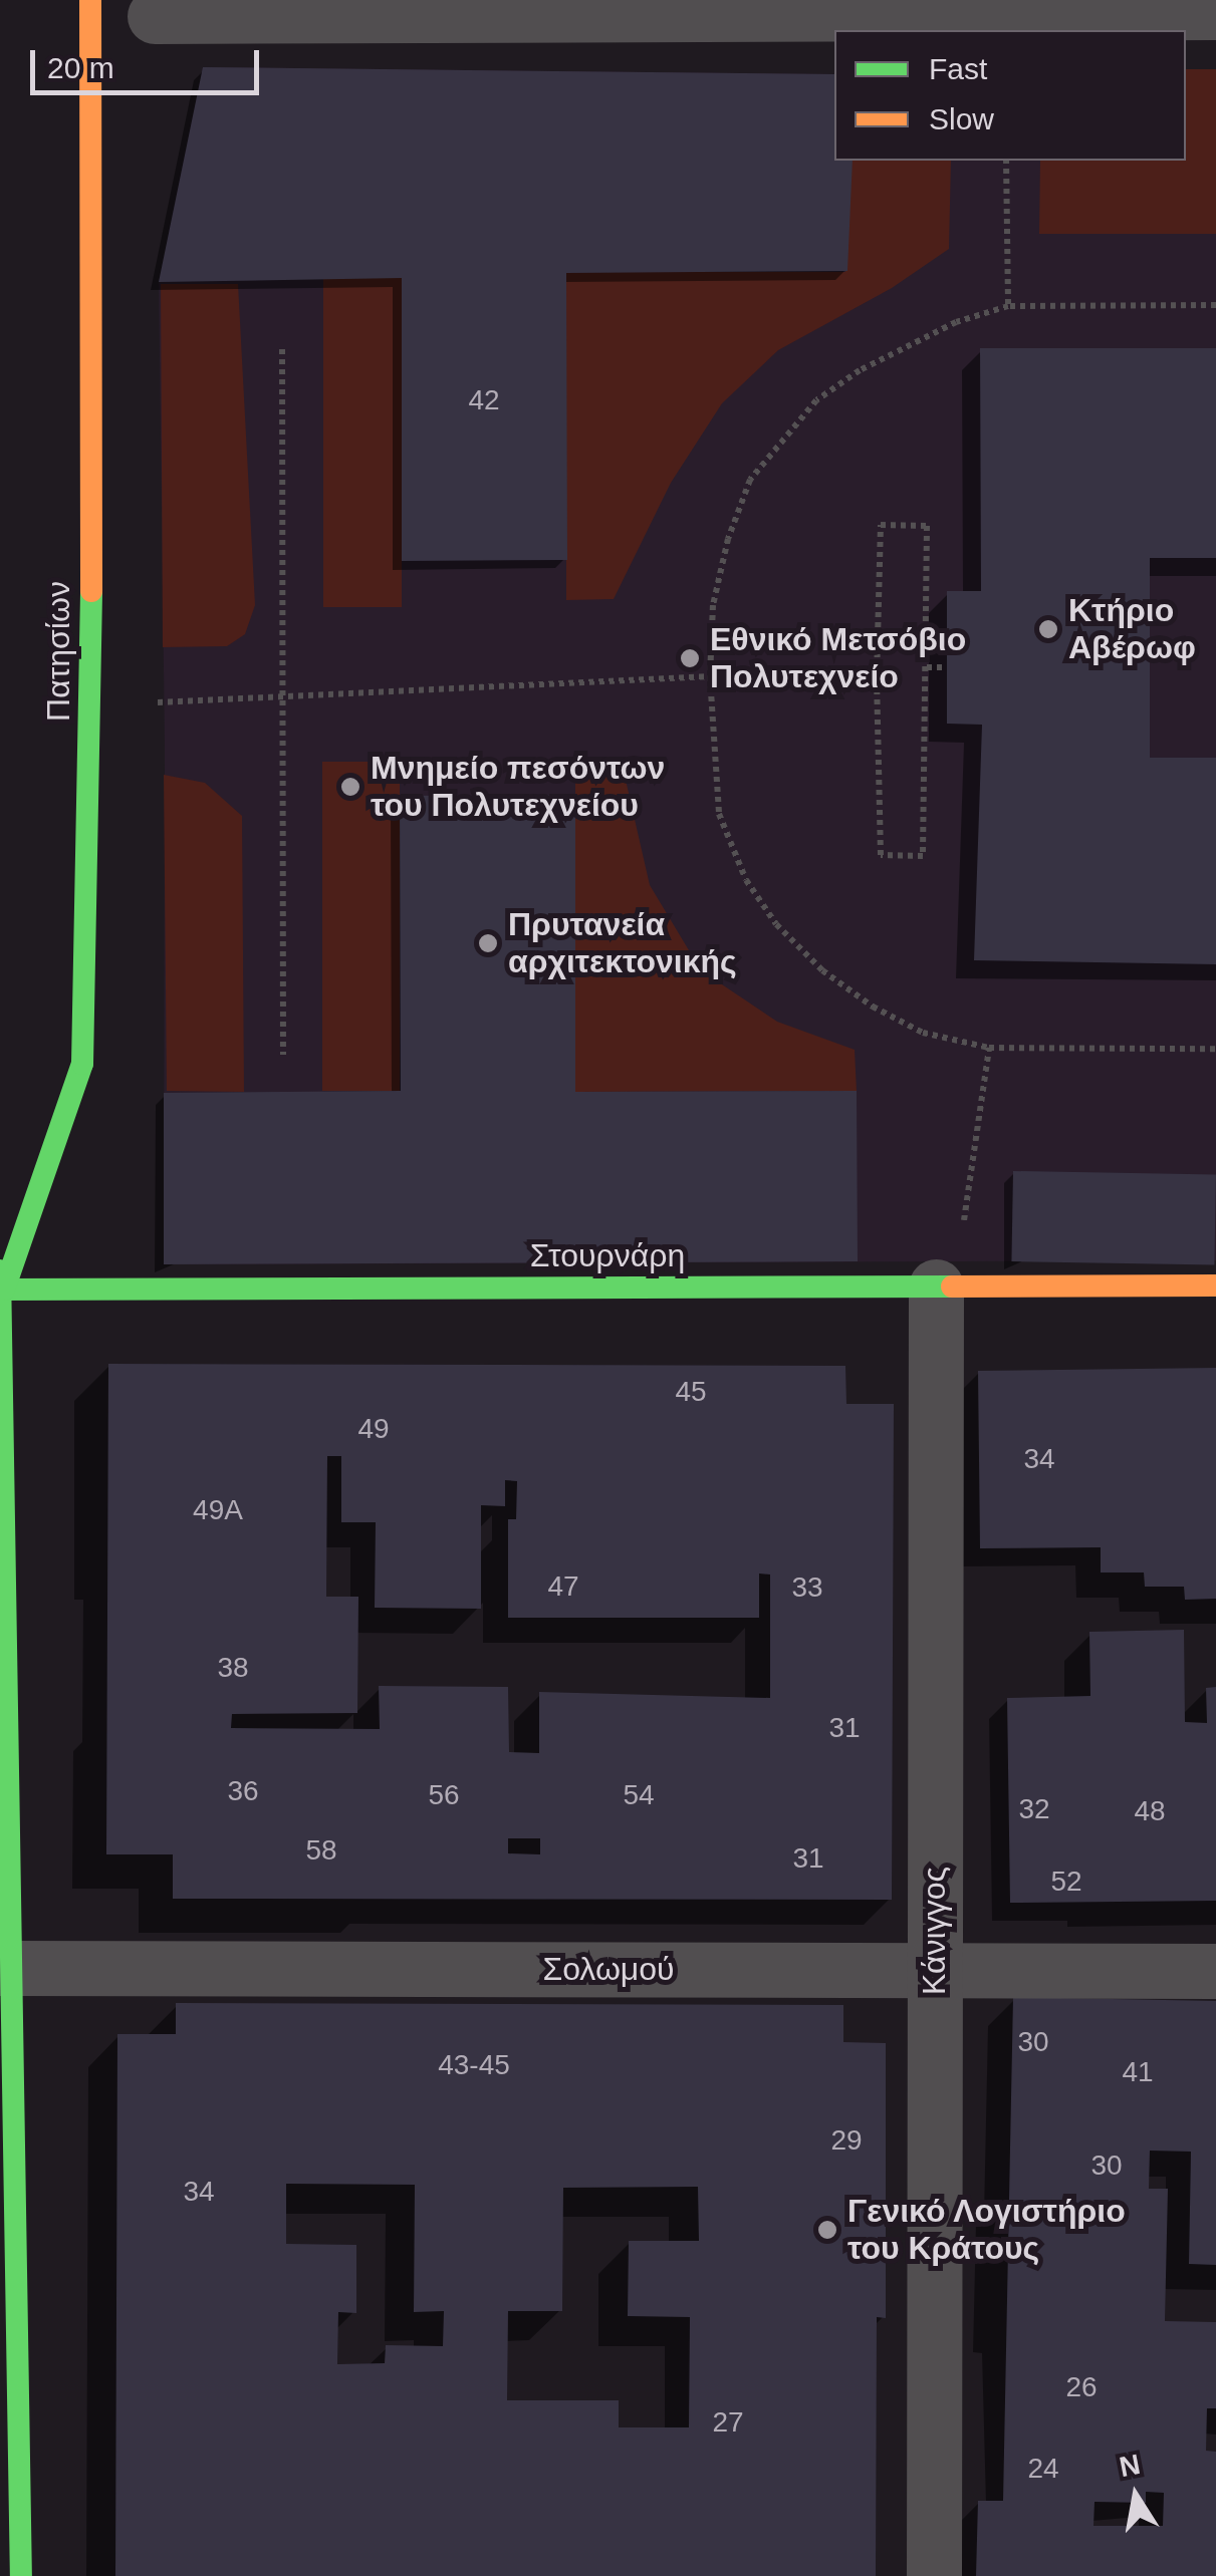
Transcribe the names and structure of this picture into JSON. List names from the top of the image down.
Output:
{
  "streets": {
    "main road": ["Πατησίων", "Στουρνάρη"],
    "street": ["Κάνιγγος", "Σολωμού"]
  },
  "crossings": [
    ["Πατησίων", "Στουρνάρη"],
    ["Πατησίων", "Σολωμού"],
    ["Στουρνάρη", "Κάνιγγος"],
    ["Κάνιγγος", "Σολωμού"]
  ],
  "places": [
    "Κτήριο Αβέρωφ",
    "Εθνικό Μετσόβιο Πολυτεχνείο",
    "Μνημείο πεσόντων του Πολυτεχνείου",
    "Πρυτανεία αρχιτεκτονικής",
    "Γενικό Λογιστήριο του Κράτους"
  ],
  "house_numbers": [
    "42",
    "45",
    "49",
    "34",
    "49A",
    "47",
    "33",
    "38",
    "31",
    "36",
    "56",
    "54",
    "32",
    "48",
    "58",
    "31",
    "52",
    "30",
    "43-45",
    "41",
    "29",
    "30",
    "34",
    "26",
    "27",
    "24"
  ],
  "legend": ["Fast", "Slow"],
  "scale_bar": "20 m",
  "north": "top"
}
